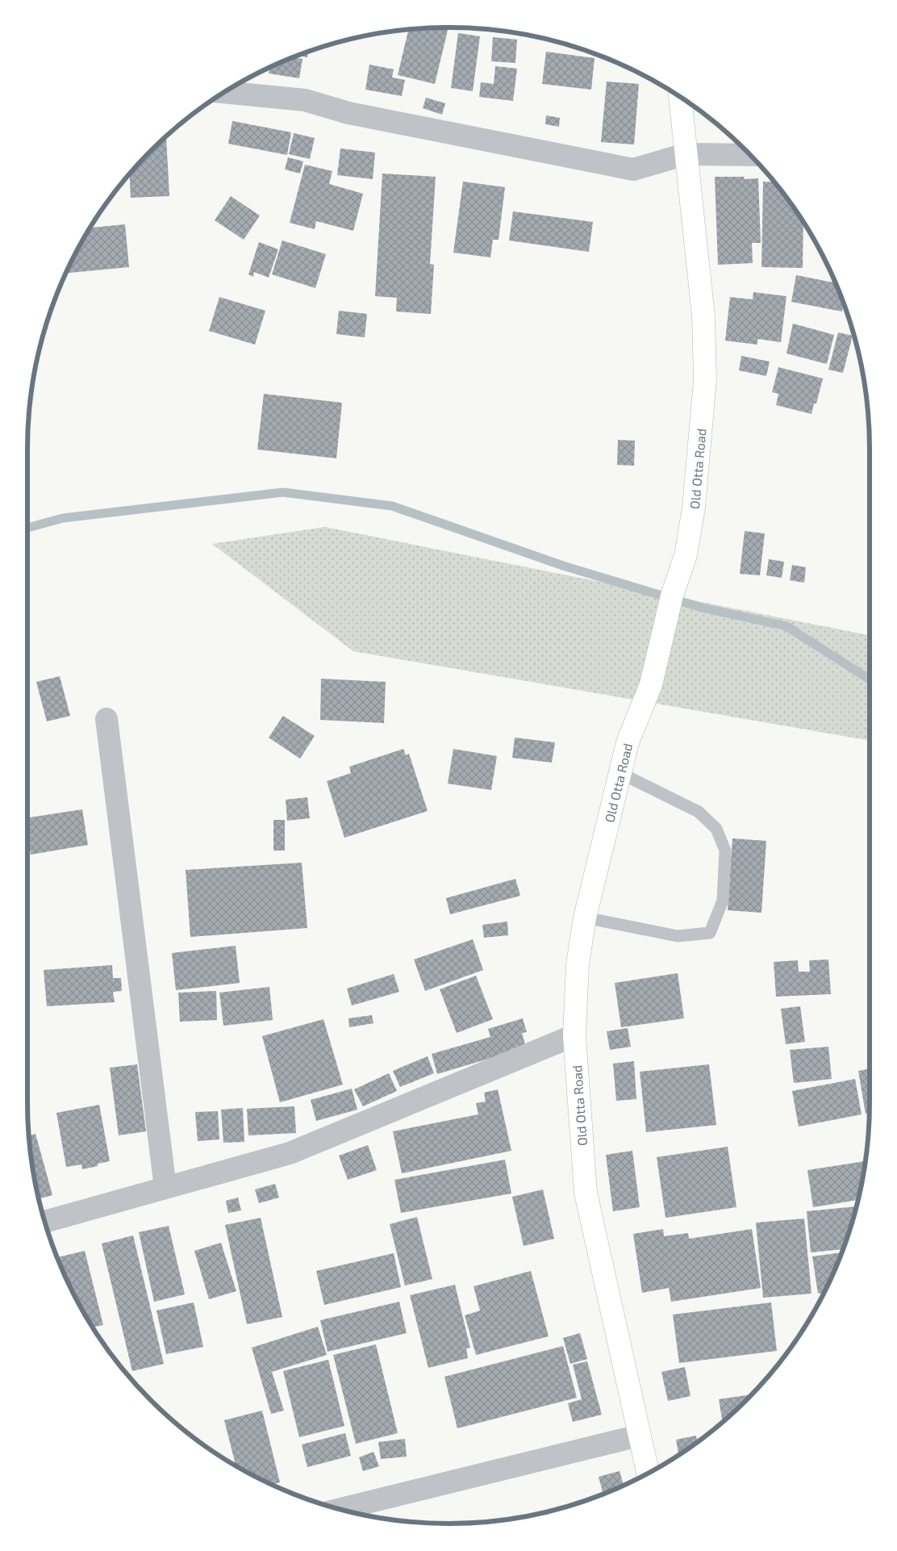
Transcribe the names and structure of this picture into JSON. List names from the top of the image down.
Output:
{
  "streets": {
    "street": ["Old Otta Road"]
  }
}
